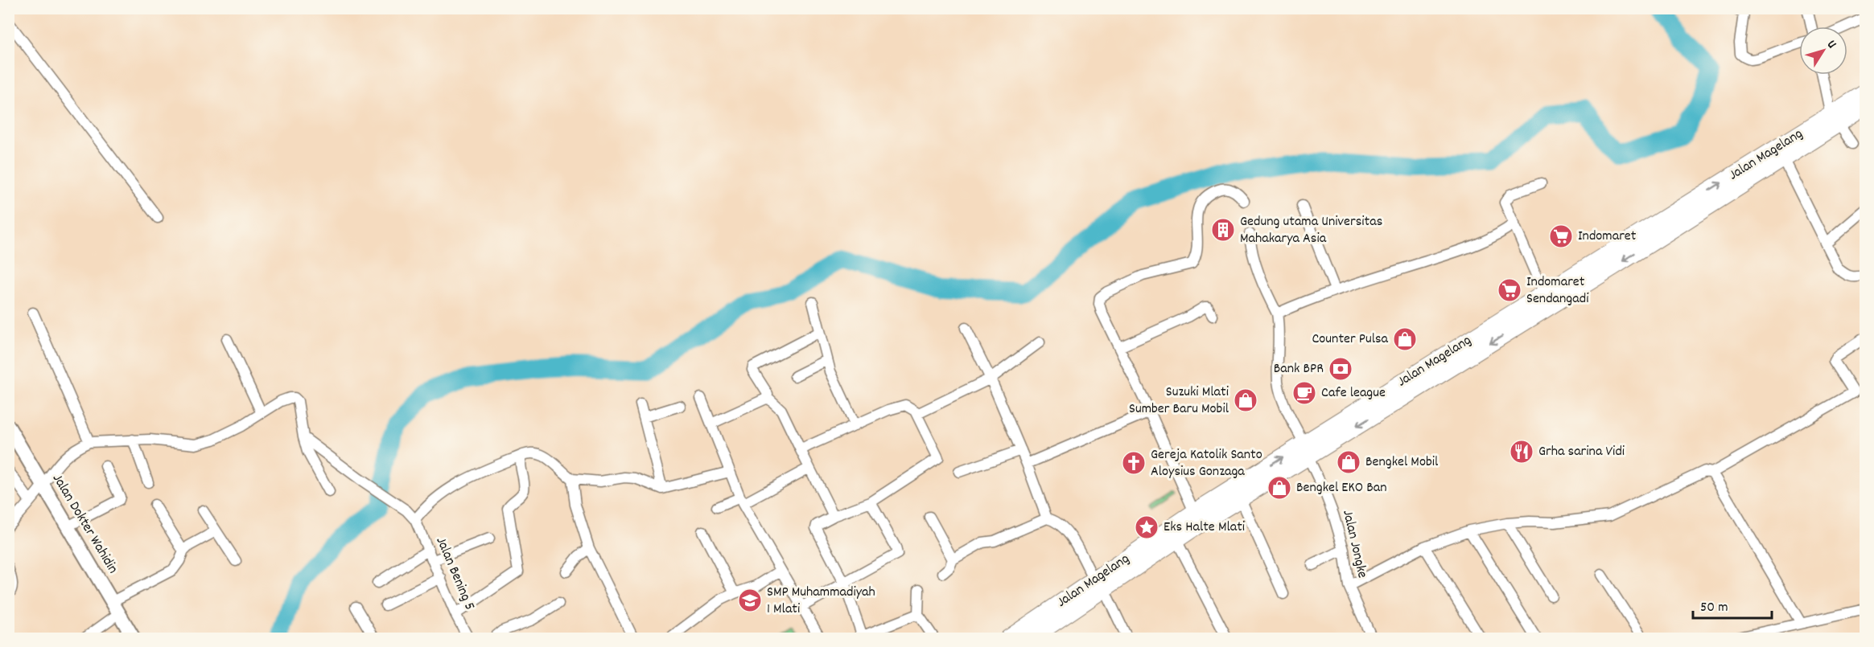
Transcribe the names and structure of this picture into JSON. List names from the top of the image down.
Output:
{
  "streets": {
    "highway": ["Jalan Magelang"],
    "main road": ["Jalan Dokter Wahidin"],
    "street": ["Jalan Jongke", "Jalan Bening 5"]
  },
  "crossings": [
    ["Jalan Magelang", "Jalan Jongke"]
  ],
  "places": {
    "building": ["Gedung utama Universitas Mahakarya Asia"],
    "supermarket": ["Indomaret", "Indomaret Sendangadi"],
    "shop": [
      "Counter Pulsa",
      "Suzuki Mlati Sumber Baru Mobil",
      "Bengkel Mobil",
      "Bengkel EKO Ban"
    ],
    "bank": ["Bank BPR"],
    "cafe": ["Cafe league"],
    "restaurant": ["Grha sarina Vidi"],
    "church": ["Gereja Katolik Santo Aloysius Gonzaga"],
    "place": ["Eks Halte Mlati"],
    "school or university": ["SMP Muhammadiyah 1 Mlati"]
  },
  "scale_bar": "50 m",
  "north": "top right"
}
